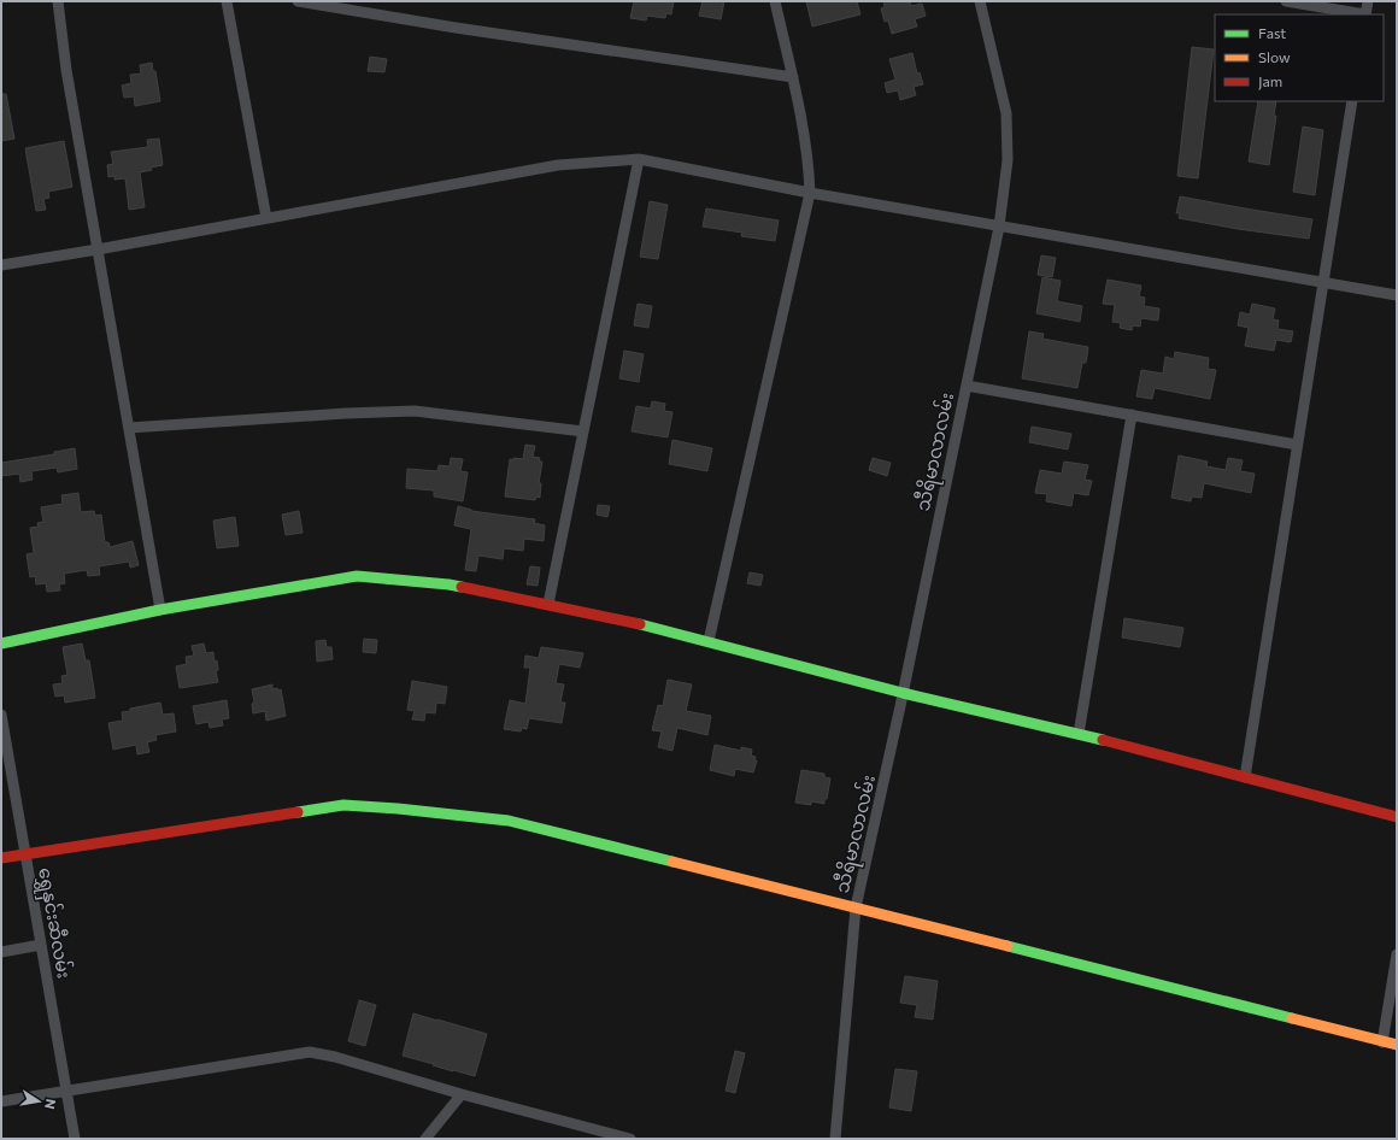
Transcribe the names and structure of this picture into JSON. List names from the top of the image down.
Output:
{
  "streets": {
    "street": ["သီရိမာလာလမ်း", "ရွှေနှင်းဆီလမ်း"]
  },
  "legend": ["Fast", "Slow", "Jam"],
  "north": "right"
}
